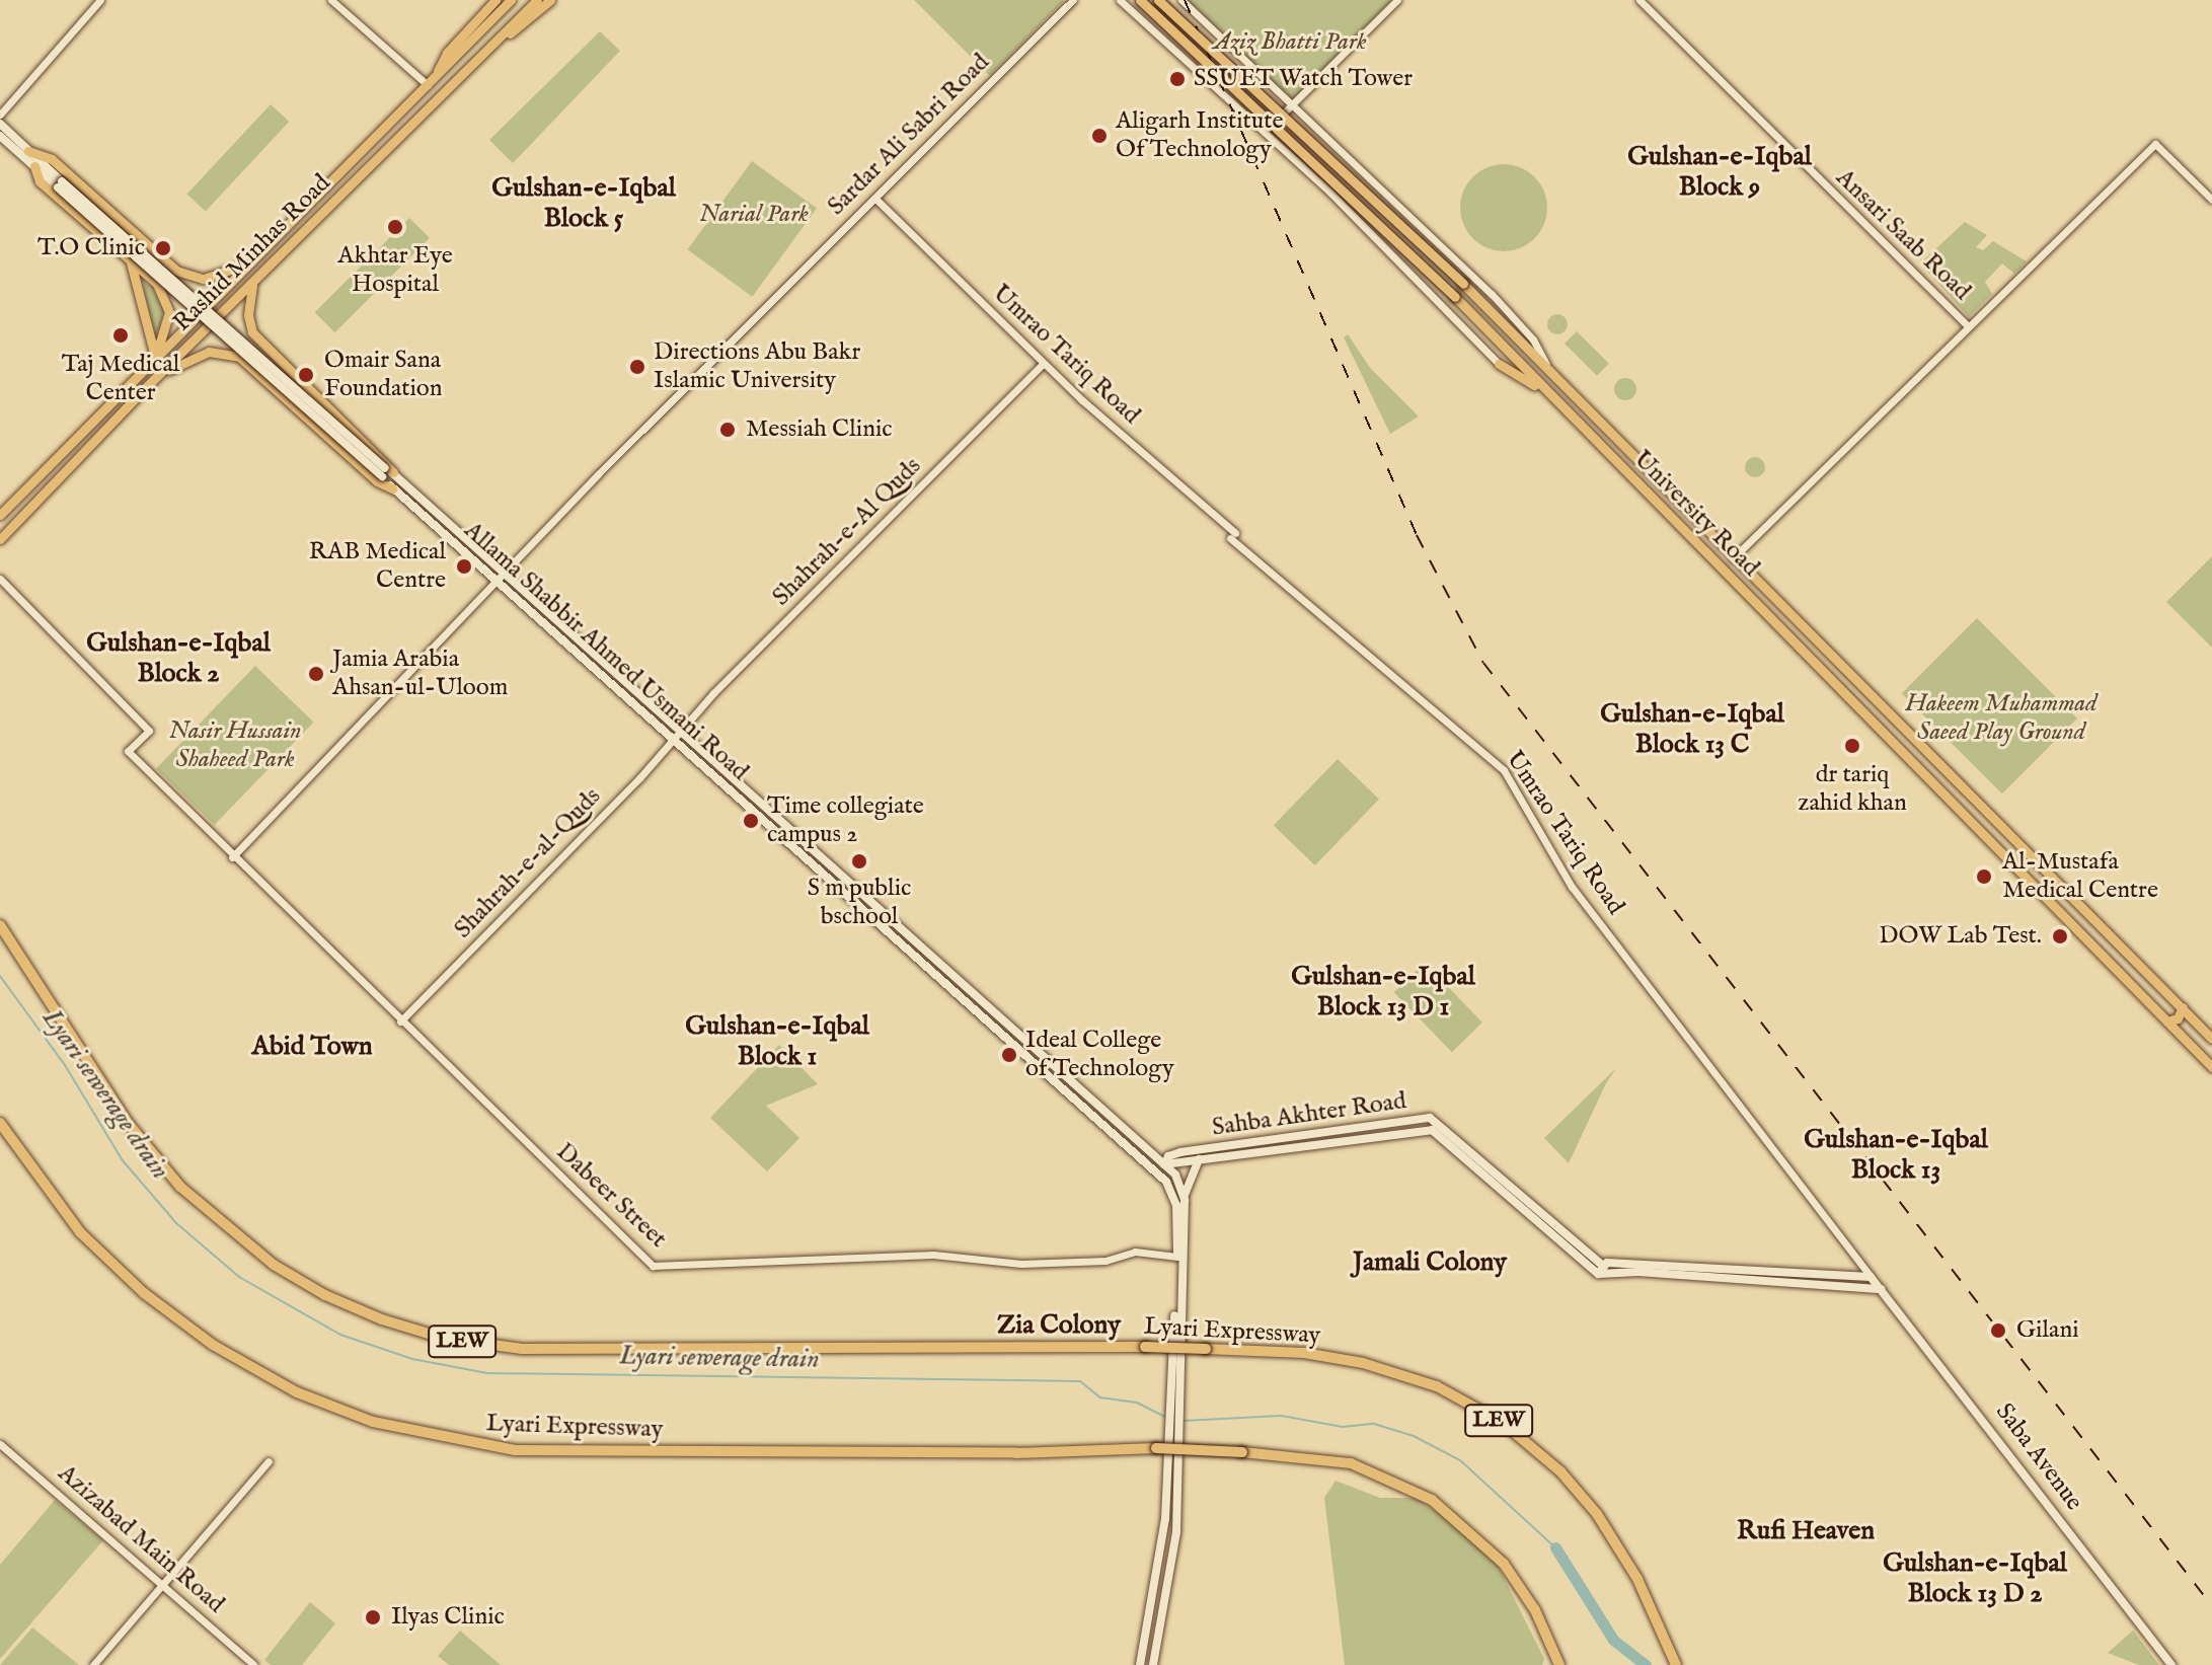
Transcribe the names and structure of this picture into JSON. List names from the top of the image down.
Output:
{
  "streets": {
    "highway": ["Lyari Expressway", "LEW"],
    "main road": [
      "Rashid Minhas Road",
      "University Road",
      "Allama Shabbir Ahmed Usmani Road",
      "Sahba Akhter Road",
      "Saba Avenue"
    ],
    "street": [
      "Sardar Ali Sabri Road",
      "Ansari Saab Road",
      "Umrao Tariq Road",
      "Shahrah-e-Al Quds",
      "Shahrah-e-al-Quds",
      "Dabeer Street",
      "Azizabad Main Road"
    ]
  },
  "crossings": [
    ["Sardar Ali Sabri Road", "Umrao Tariq Road"],
    ["Sardar Ali Sabri Road", "Allama Shabbir Ahmed Usmani Road"],
    ["Sardar Ali Sabri Road", "Dabeer Street"],
    ["Umrao Tariq Road", "Shahrah-e-Al Quds"],
    ["Umrao Tariq Road", "Saba Avenue"],
    ["Shahrah-e-Al Quds", "Allama Shabbir Ahmed Usmani Road"],
    ["Shahrah-e-Al Quds", "Shahrah-e-al-Quds"],
    ["Allama Shabbir Ahmed Usmani Road", "Shahrah-e-al-Quds"],
    ["Allama Shabbir Ahmed Usmani Road", "Sahba Akhter Road"],
    ["Shahrah-e-al-Quds", "Dabeer Street"]
  ],
  "districts": [
    "Gulshan-e-Iqbal Block 9",
    "Gulshan-e-Iqbal Block 5",
    "Gulshan-e-Iqbal Block 2",
    "Gulshan-e-Iqbal Block 13 C",
    "Gulshan-e-Iqbal Block 13 D 1",
    "Gulshan-e-Iqbal Block 1",
    "Abid Town",
    "Gulshan-e-Iqbal Block 13",
    "Jamali Colony",
    "Zia Colony",
    "Rufi Heaven",
    "Gulshan-e-Iqbal Block 13 D 2"
  ],
  "water": ["Lyari sewerage drain"],
  "parks": [
    "Aziz Bhatti Park",
    "Narial Park",
    "Hakeem Muhammad Saeed Play Ground",
    "Nasir Hussain Shaheed Park"
  ],
  "places": [
    "SSUET Watch Tower",
    "Aligarh Institute Of Technology",
    "Akhtar Eye Hospital",
    "T.O Clinic",
    "Taj Medical Center",
    "Directions Abu Bakr Islamic University",
    "Omair Sana Foundation",
    "Messiah Clinic",
    "RAB Medical Centre",
    "Jamia Arabia Ahsan-ul-Uloom",
    "dr tariq zahid khan",
    "Time collegiate campus 2",
    "S m public bschool",
    "Al-Mustafa Medical Centre",
    "DOW Lab Test.",
    "Ideal College of Technology",
    "Gilani",
    "Ilyas Clinic"
  ]
}
